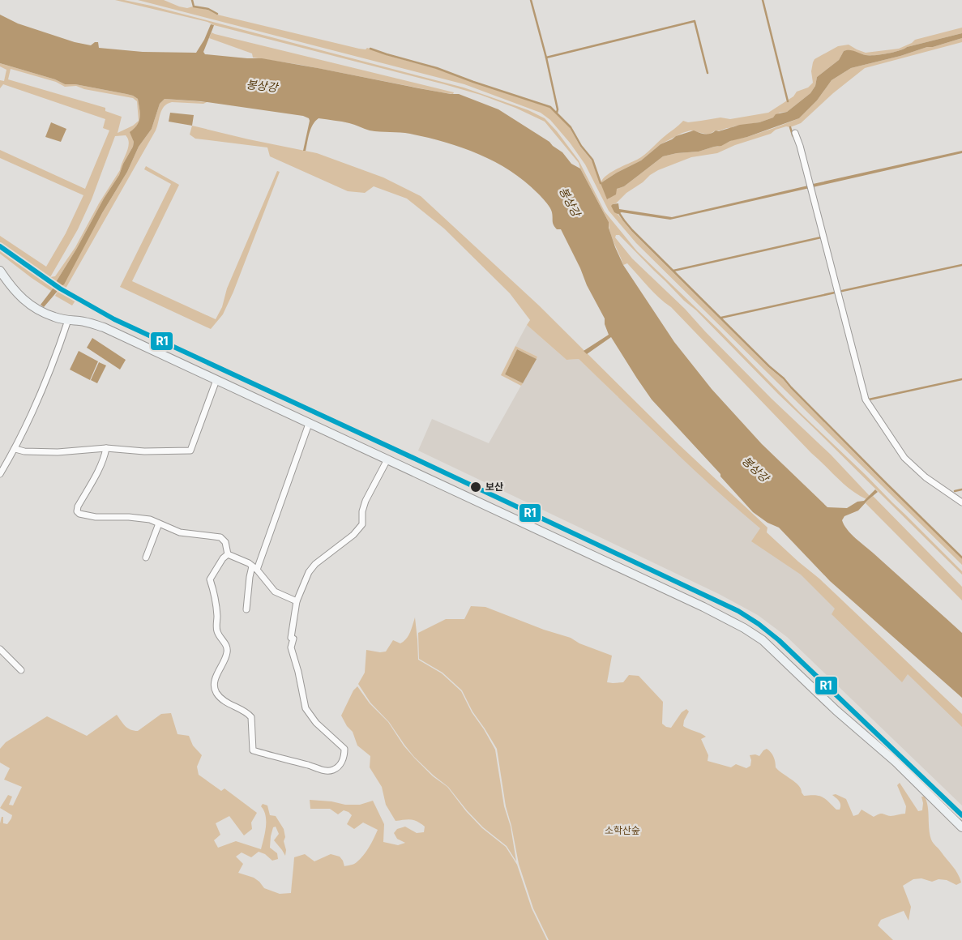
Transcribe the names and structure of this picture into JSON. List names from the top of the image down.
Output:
{
  "water": ["봉상강"],
  "parks": ["소학산숲"],
  "places": ["보산"],
  "lines": ["transit line R1"]
}
